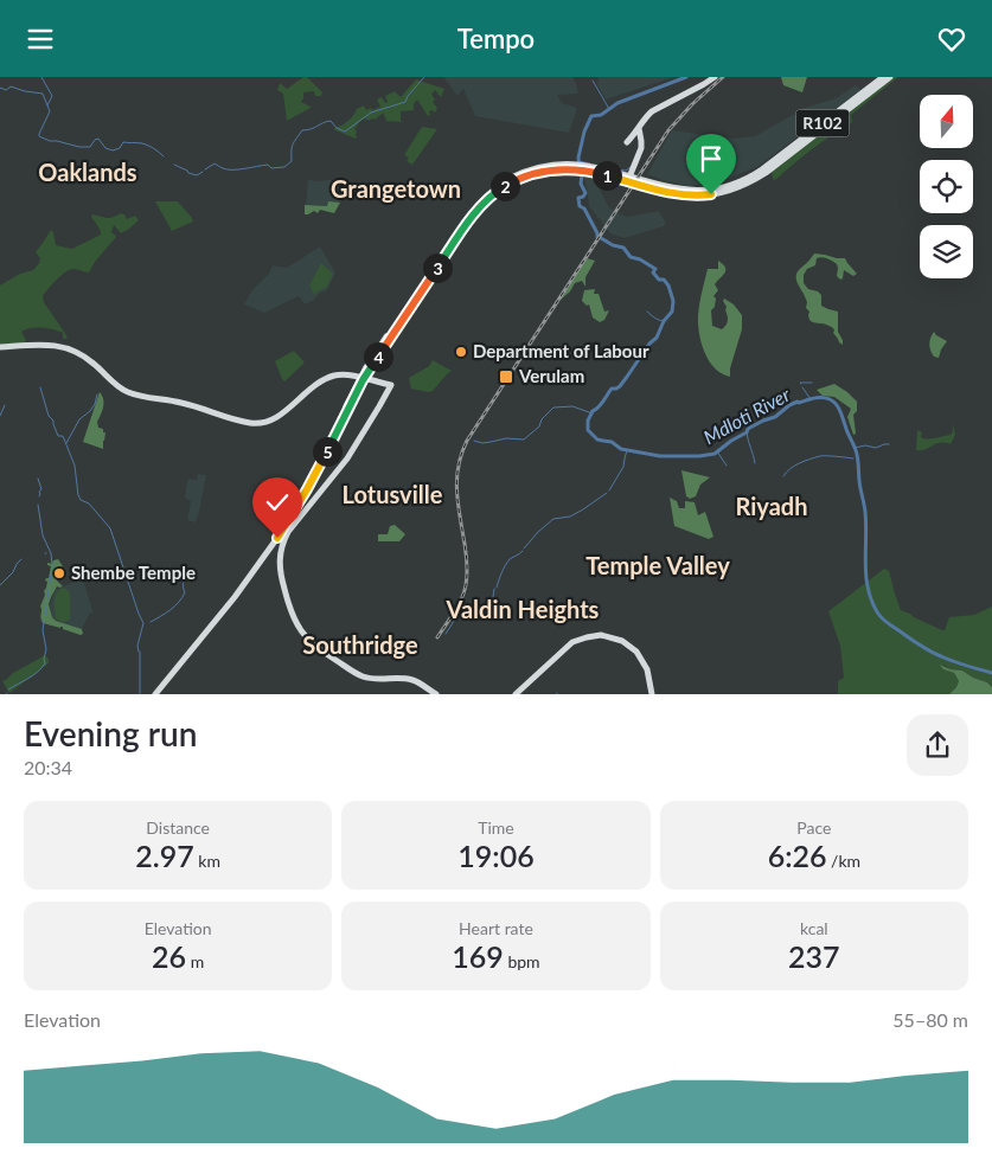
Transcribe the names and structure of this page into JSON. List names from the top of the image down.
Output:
{
  "streets": {
    "main road": ["R102"]
  },
  "districts": [
    "Oaklands",
    "Grangetown",
    "Lotusville",
    "Riyadh",
    "Temple Valley",
    "Valdin Heights",
    "Southridge"
  ],
  "water": ["Mdloti River"],
  "places": {
    "other": ["Department of Labour", "Shembe Temple"],
    "transit": ["Verulam"]
  },
  "north": "top",
  "page": {
    "header": "Tempo",
    "pins": [
      "1",
      "2",
      "3",
      "4",
      "5"
    ],
    "heading": ["Evening run", "20:34"],
    "stats": [
      ["Distance", "2.97 km"],
      ["Time", "19:06"],
      ["Pace", "6:26 /km"],
      ["Elevation", "26 m"],
      ["Heart rate", "169 bpm"],
      ["kcal", "237"]
    ],
    "chart": ["Elevation", "55–80 m"]
  }
}
